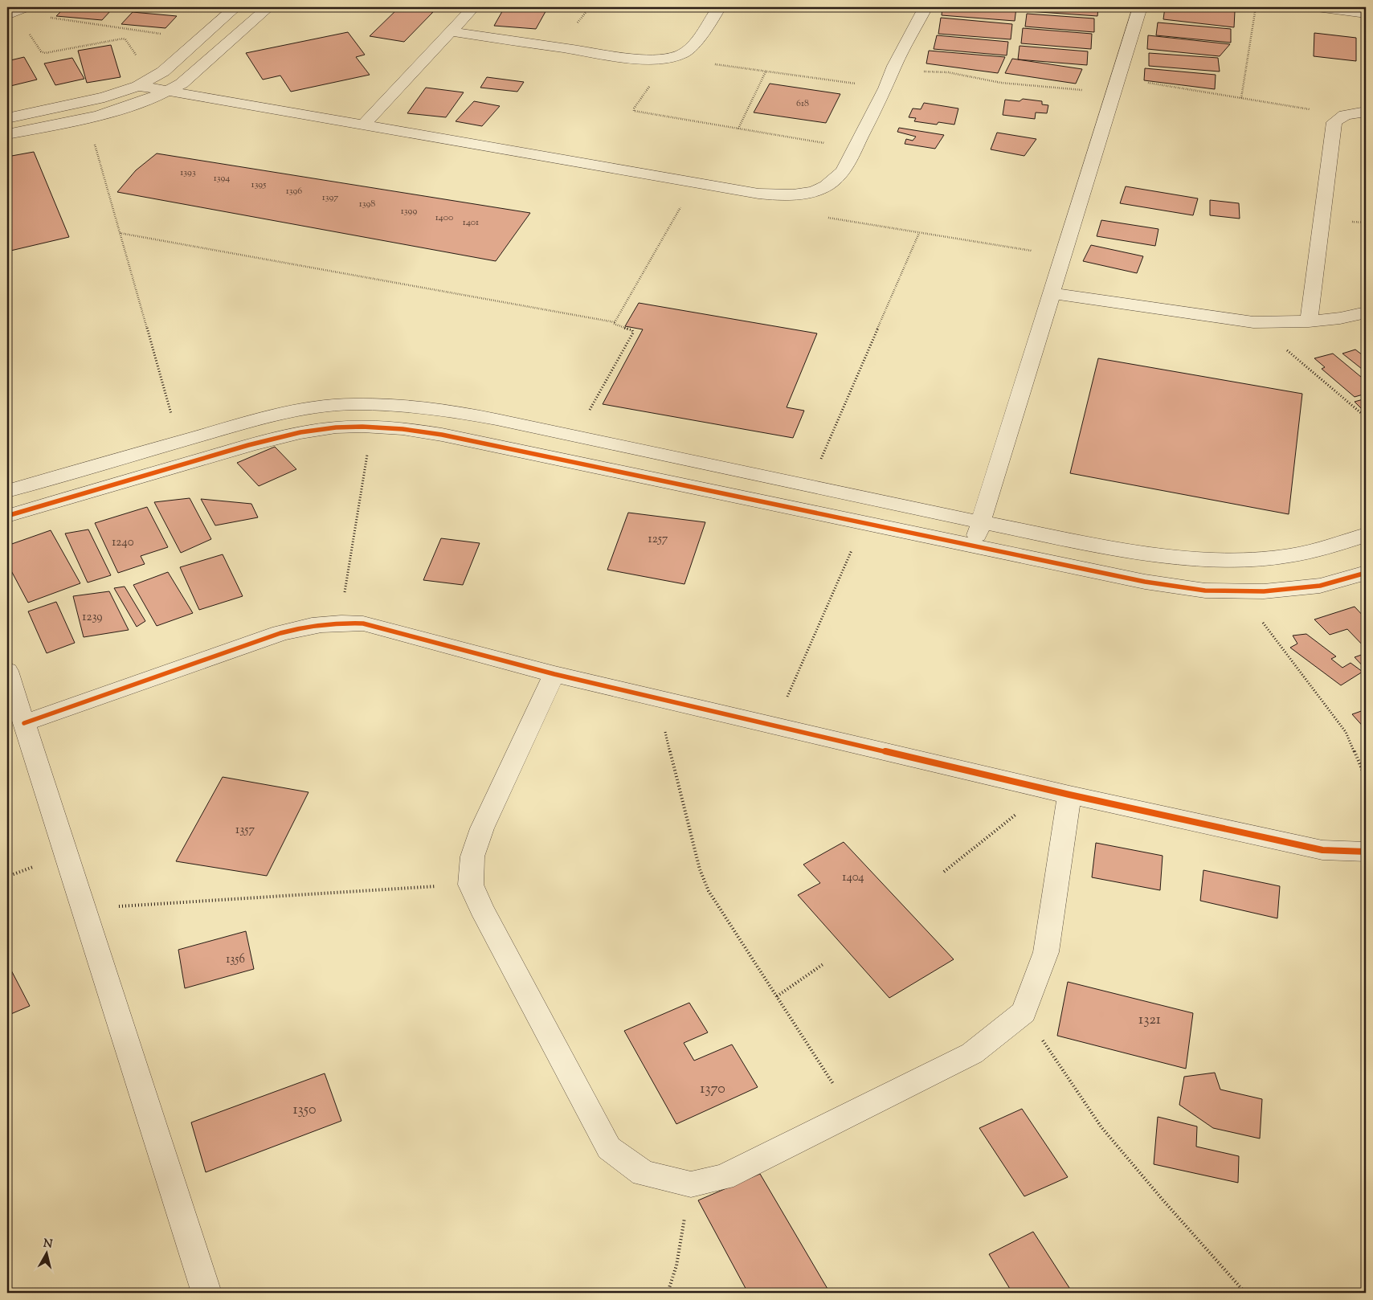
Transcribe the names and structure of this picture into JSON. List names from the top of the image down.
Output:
{
  "house_numbers": [
    "618",
    "1393",
    "1394",
    "1395",
    "1396",
    "1397",
    "1398",
    "1399",
    "1400",
    "1401",
    "1257",
    "1240",
    "1239",
    "1357",
    "1404",
    "1356",
    "1321",
    "1370",
    "1350"
  ],
  "north": "top"
}
